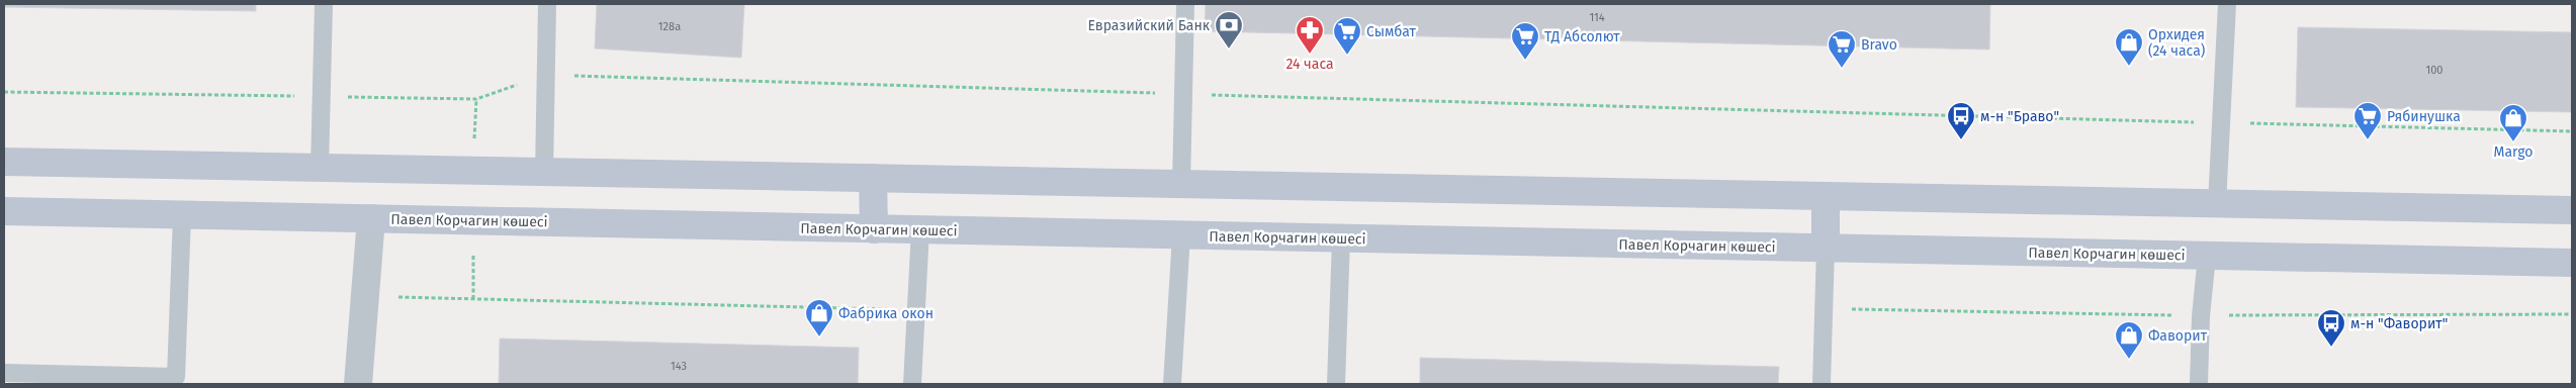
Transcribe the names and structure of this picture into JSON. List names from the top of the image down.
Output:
{
  "streets": {
    "street": ["Павел Корчагин көшесі"]
  },
  "places": {
    "bank": ["Евразийский Банк"],
    "pharmacy": ["24 часа"],
    "supermarket": [
      "Сымбат",
      "ТД Абсолют",
      "Bravo",
      "Рябинушка"
    ],
    "shop": [
      "Орхидея (24 часа)",
      "Margo",
      "Фабрика окон",
      "Фаворит"
    ],
    "bus stop": ["м-н \"Браво\"", "м-н \"Фаворит\""]
  },
  "house_numbers": [
    "114",
    "128а",
    "100",
    "143"
  ]
}
